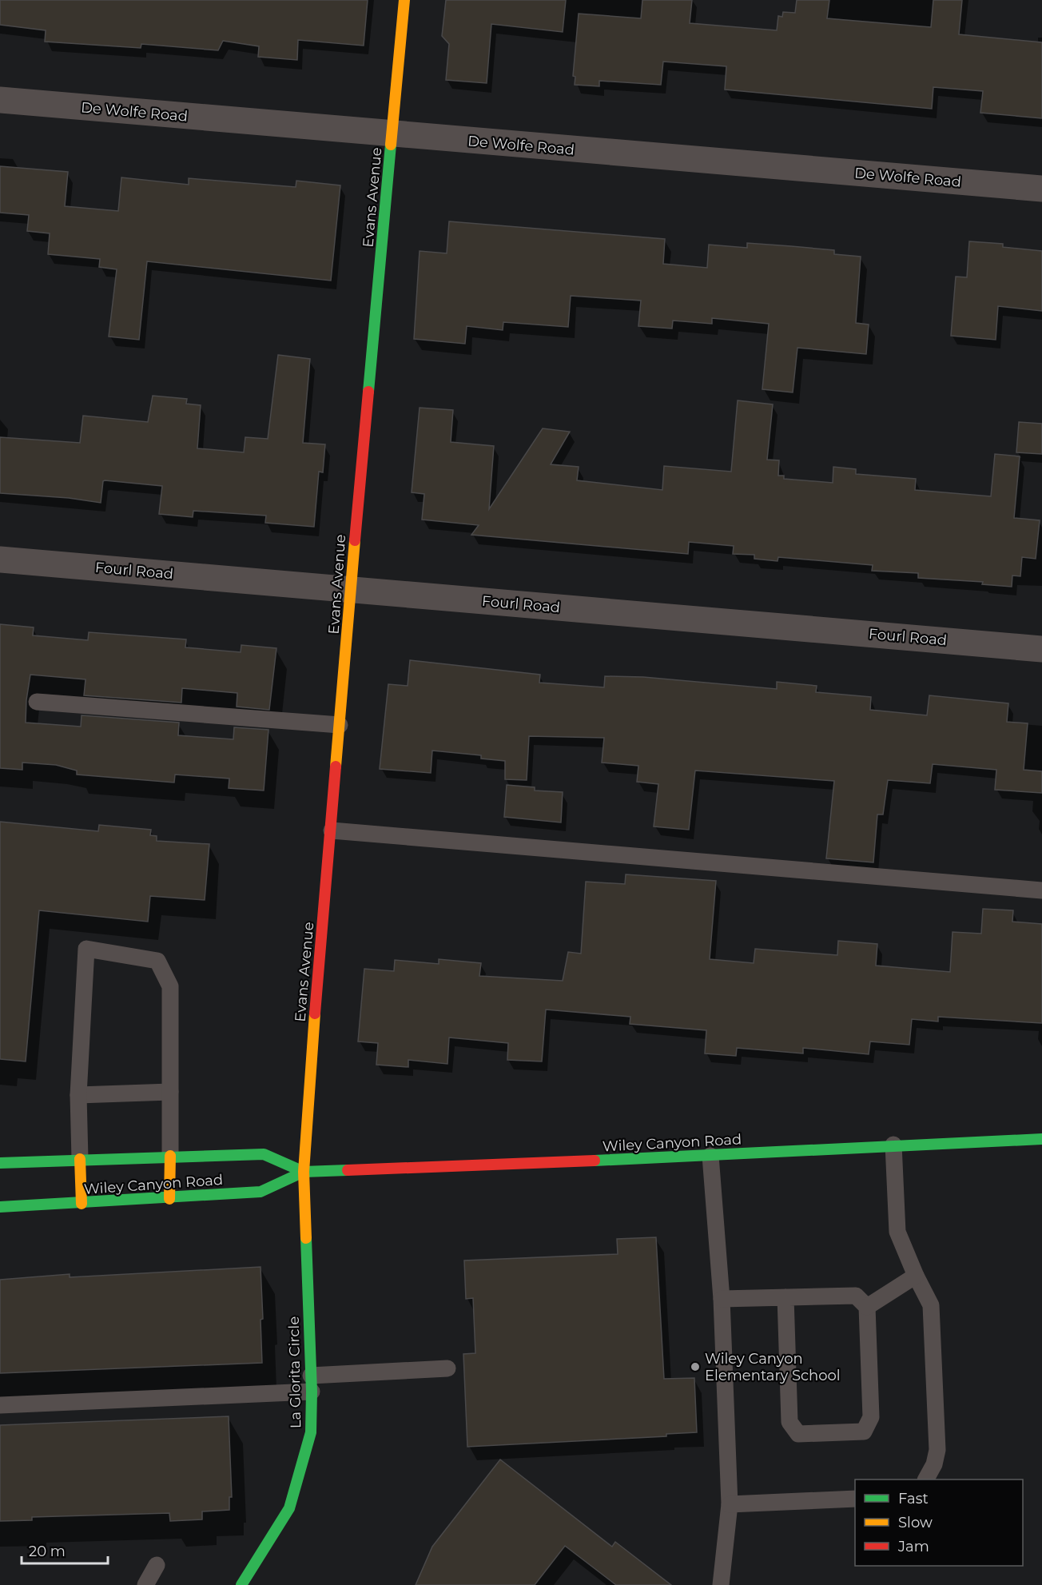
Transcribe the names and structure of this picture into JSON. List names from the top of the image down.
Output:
{
  "streets": {
    "street": [
      "De Wolfe Road",
      "Evans Avenue",
      "Fourl Road",
      "Wiley Canyon Road",
      "La Glorita Circle"
    ]
  },
  "crossings": [
    ["De Wolfe Road", "Evans Avenue"],
    ["Evans Avenue", "Fourl Road"],
    ["Evans Avenue", "Wiley Canyon Road"],
    ["Evans Avenue", "La Glorita Circle"],
    ["Wiley Canyon Road", "La Glorita Circle"]
  ],
  "places": ["Wiley Canyon Elementary School"],
  "legend": ["Fast", "Slow", "Jam"],
  "scale_bar": "20 m"
}
